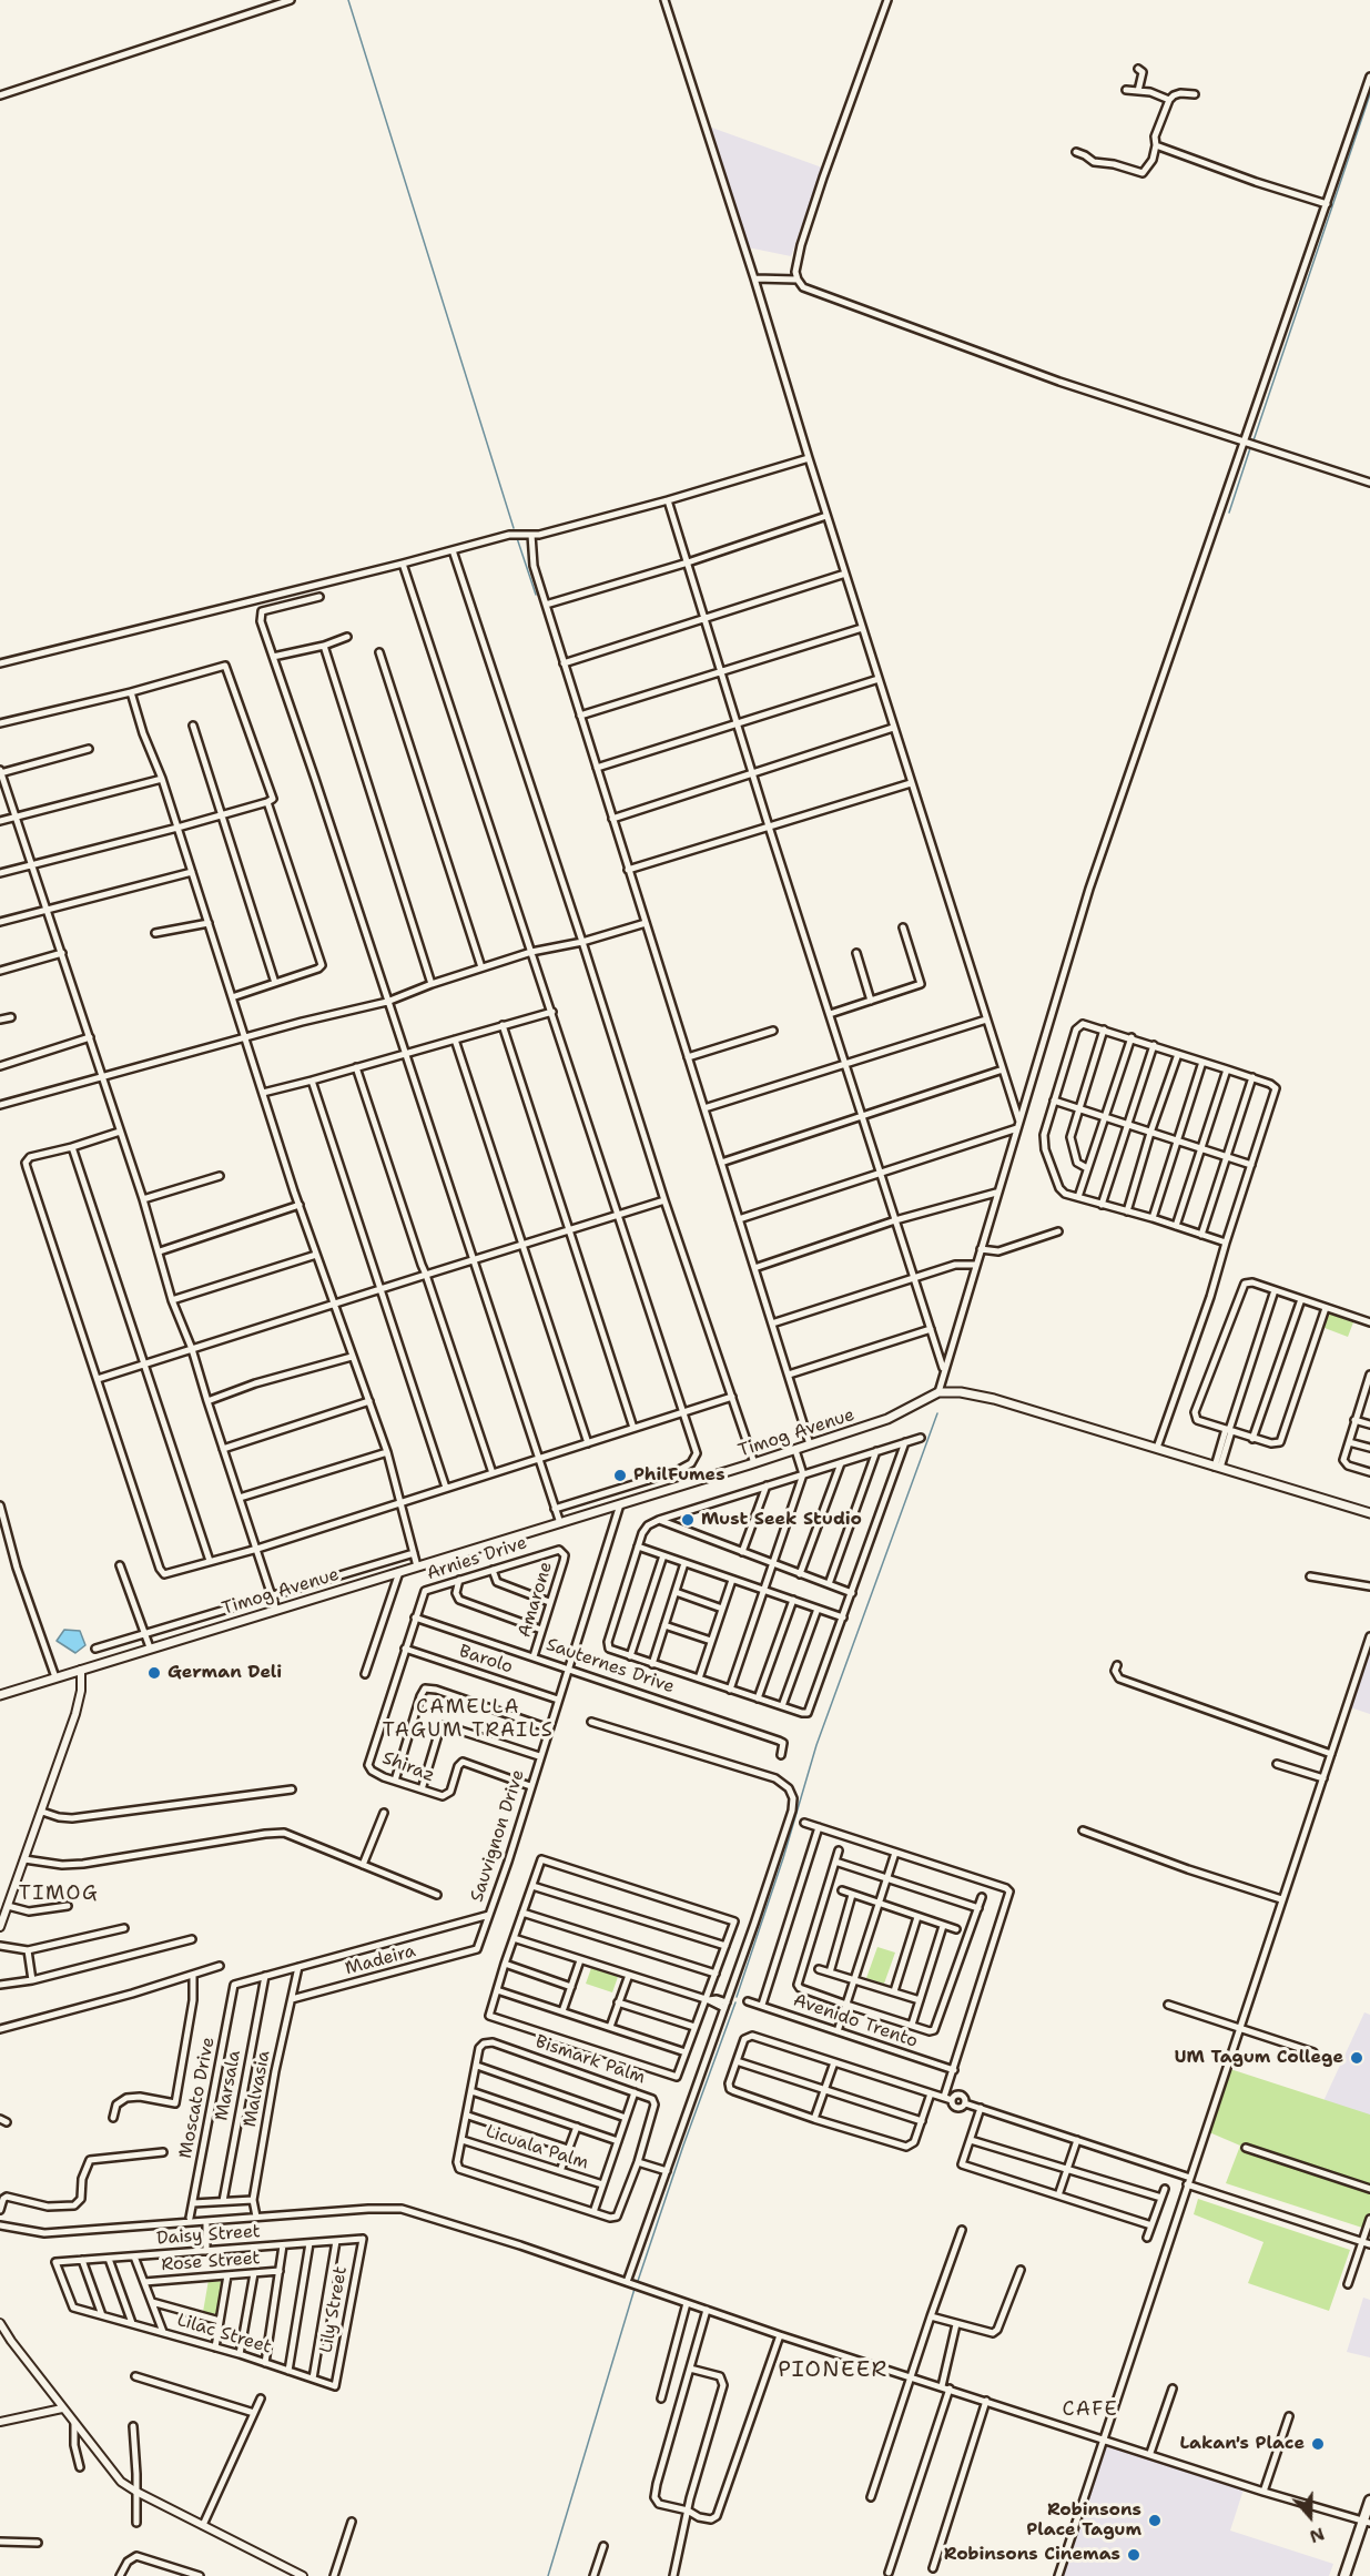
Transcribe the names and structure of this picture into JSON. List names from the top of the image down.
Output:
{
  "streets": {
    "main road": ["Timog Avenue"],
    "street": [
      "Arnies Drive",
      "Amarone",
      "Barolo",
      "Sauternes Drive",
      "Shiraz",
      "Sauvignon Drive",
      "Madeira",
      "Avenido Trento",
      "Bismark Palm",
      "Marsala",
      "Malvasia",
      "Moscato Drive",
      "Licuala Palm",
      "Daisy Street",
      "Rose Street",
      "Lily Street",
      "Lilac Street"
    ]
  },
  "crossings": [
    ["Timog Avenue", "Sauvignon Drive"],
    ["Arnies Drive", "Amarone"],
    ["Arnies Drive", "Barolo"],
    ["Arnies Drive", "Sauternes Drive"],
    ["Arnies Drive", "Shiraz"],
    ["Amarone", "Sauternes Drive"],
    ["Barolo", "Sauvignon Drive"],
    ["Sauternes Drive", "Sauvignon Drive"],
    ["Shiraz", "Sauvignon Drive"],
    ["Sauvignon Drive", "Madeira"],
    ["Madeira", "Malvasia"],
    ["Bismark Palm", "Licuala Palm"],
    ["Marsala", "Moscato Drive"],
    ["Daisy Street", "Lily Street"],
    ["Daisy Street", "Lilac Street"],
    ["Lily Street", "Lilac Street"]
  ],
  "districts": [
    "CAMELLA TAGUM TRAILS",
    "TIMOG",
    "PIONEER",
    "CAFE"
  ],
  "places": [
    "PhilFumes",
    "Must Seek Studio",
    "German Deli",
    "UM Tagum College",
    "Lakan's Place",
    "Robinsons Place Tagum",
    "Robinsons Cinemas"
  ],
  "north": "bottom"
}
